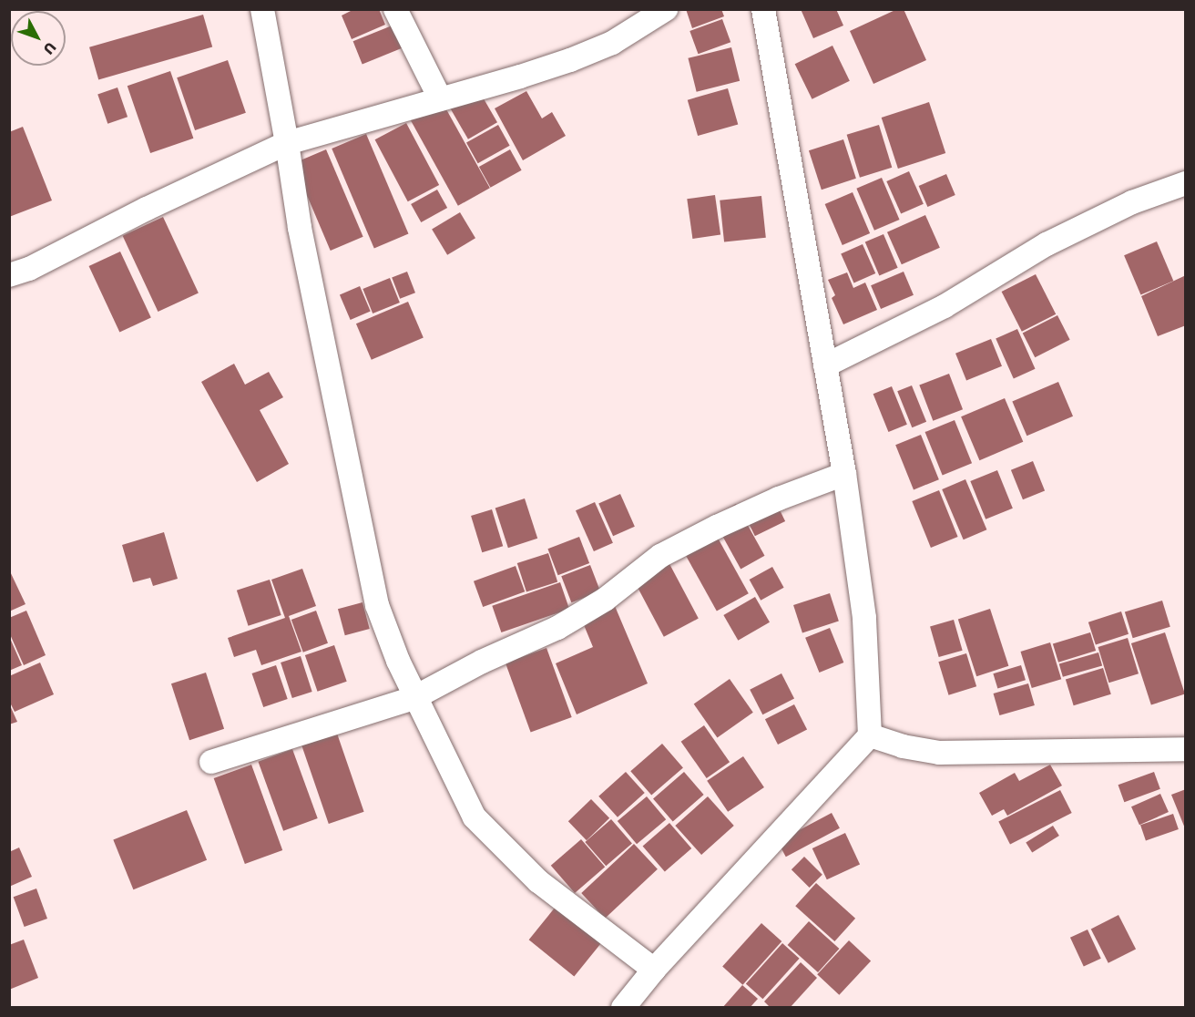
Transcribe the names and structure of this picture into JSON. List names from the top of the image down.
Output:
{
  "north": "bottom right"
}
